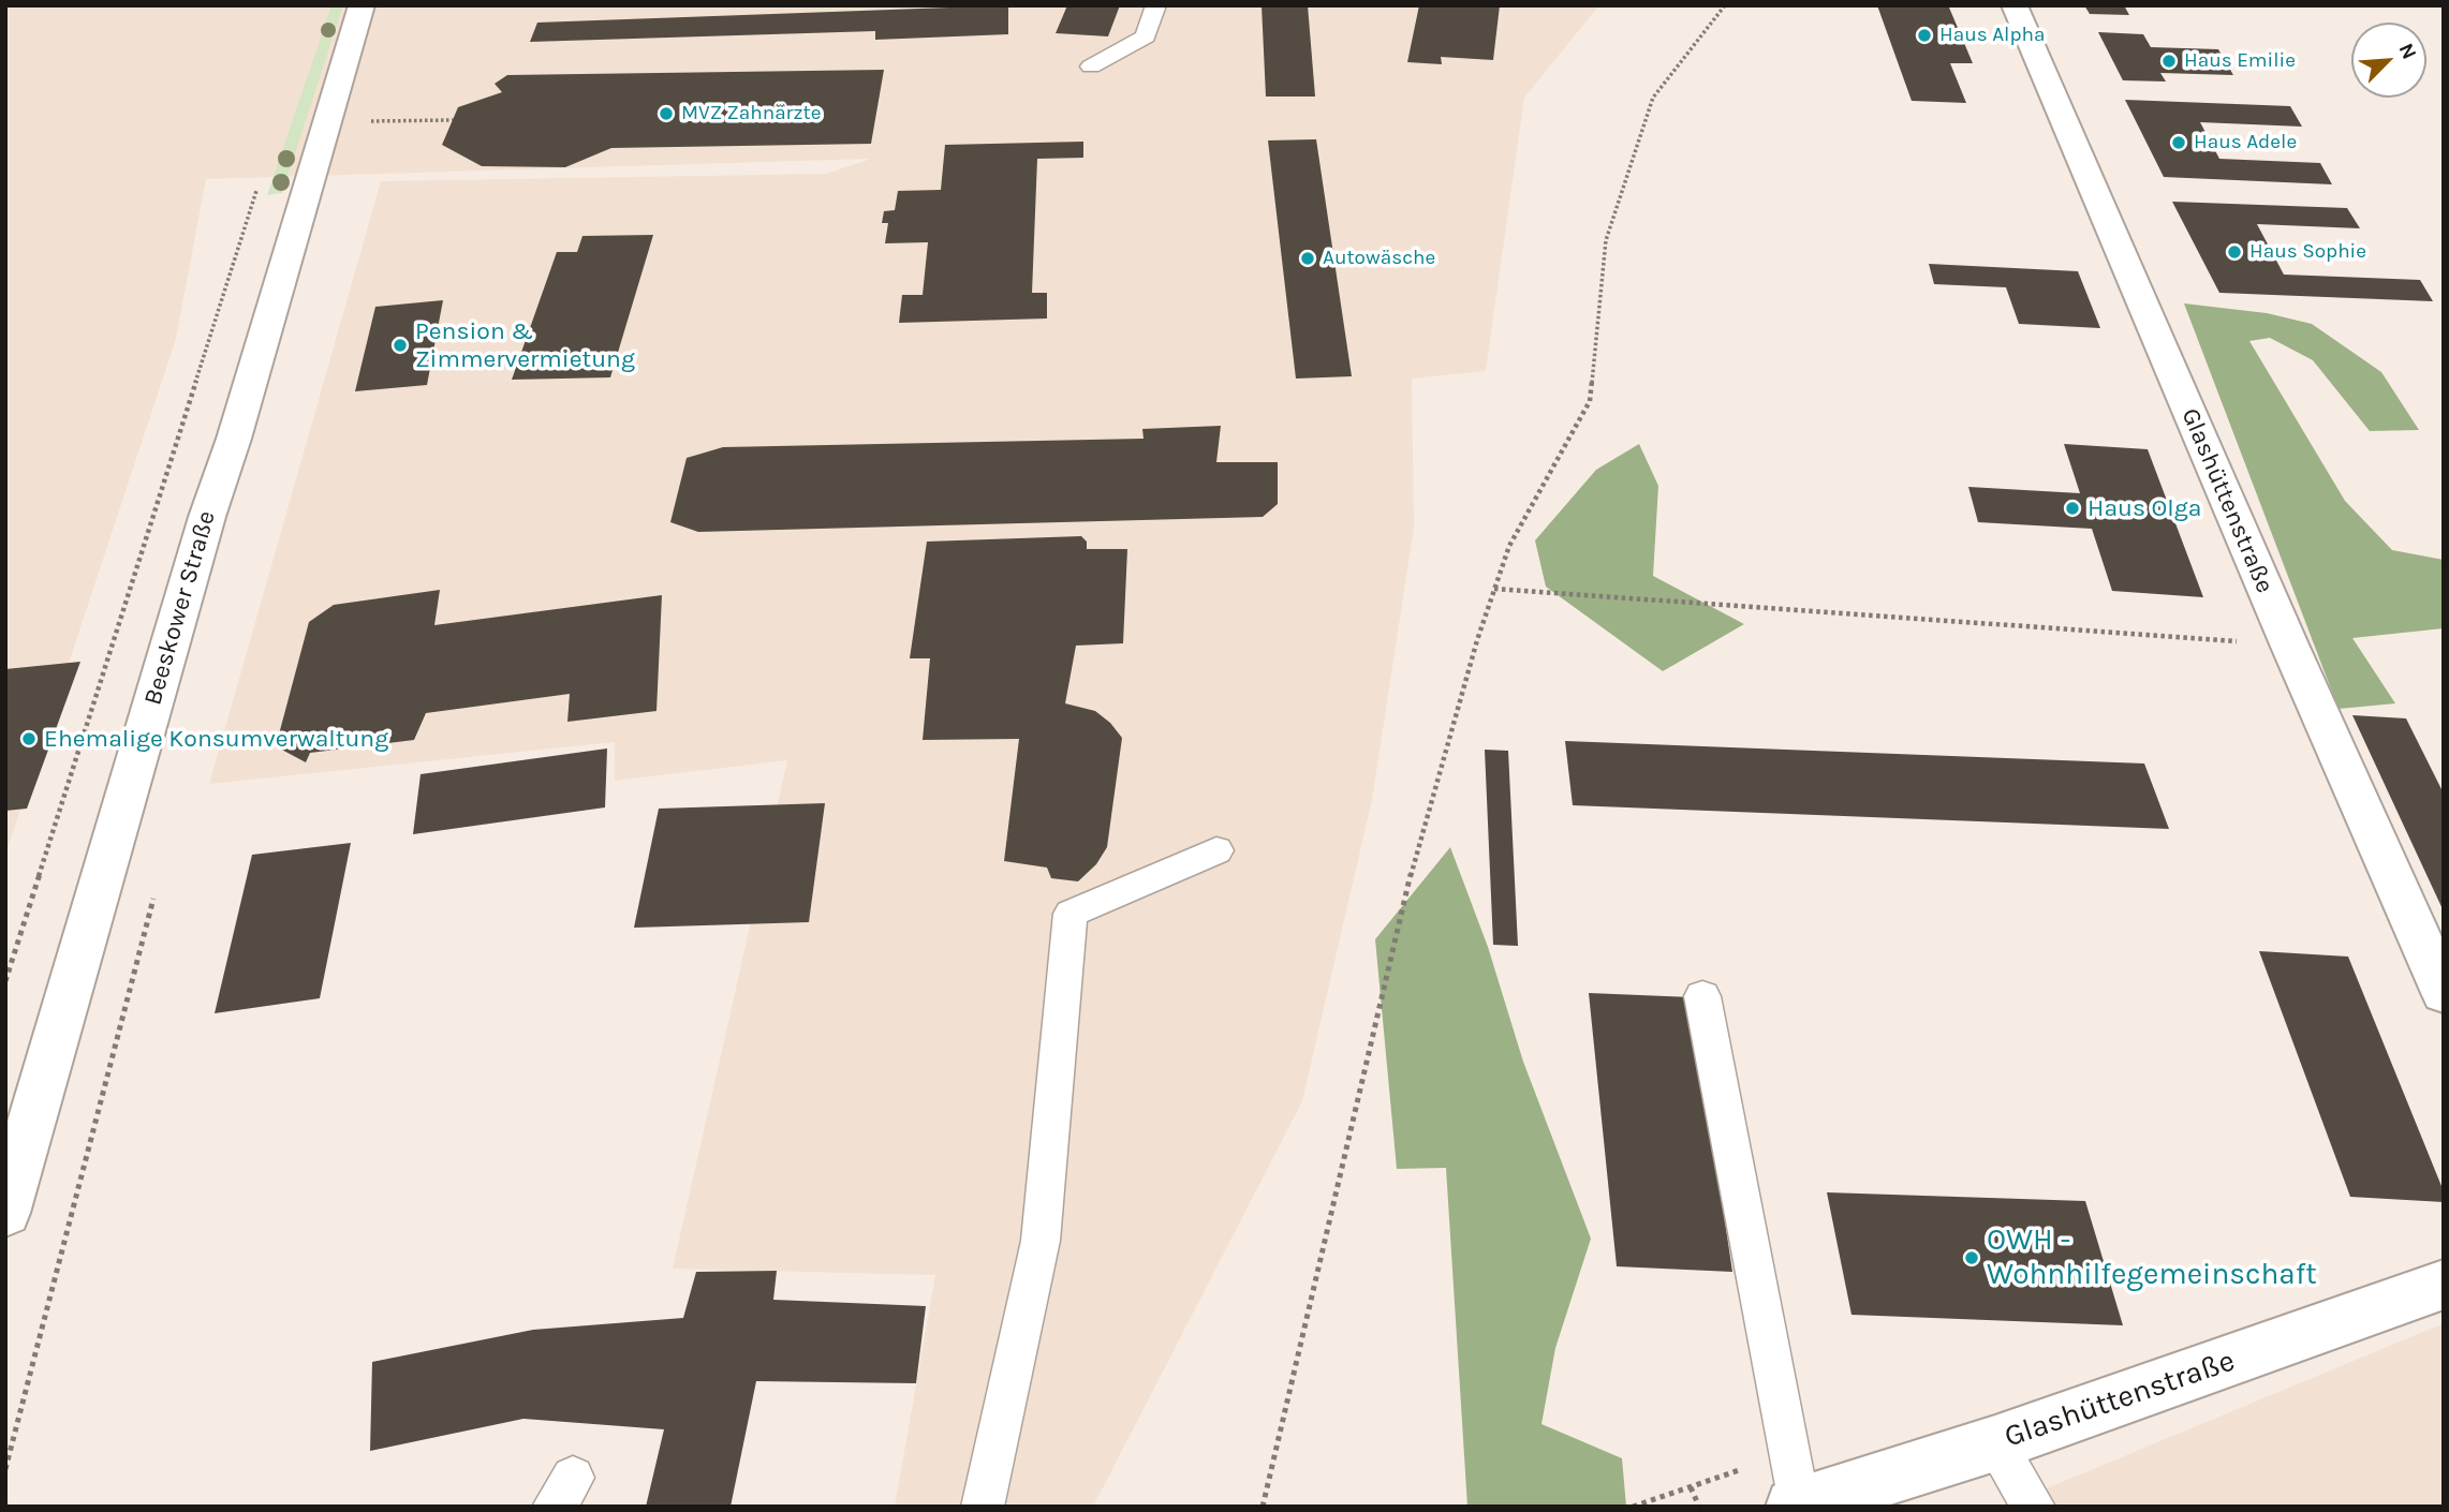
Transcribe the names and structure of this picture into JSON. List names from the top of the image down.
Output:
{
  "streets": {
    "street": ["Glashüttenstraße", "Beeskower Straße"]
  },
  "places": [
    "Haus Alpha",
    "Haus Emilie",
    "MVZ Zahnärzte",
    "Haus Adele",
    "Haus Sophie",
    "Autowäsche",
    "Pension & Zimmervermietung",
    "Haus Olga",
    "Ehemalige Konsumverwaltung",
    "OWH - Wohnhilfegemeinschaft"
  ],
  "north": "top right"
}
